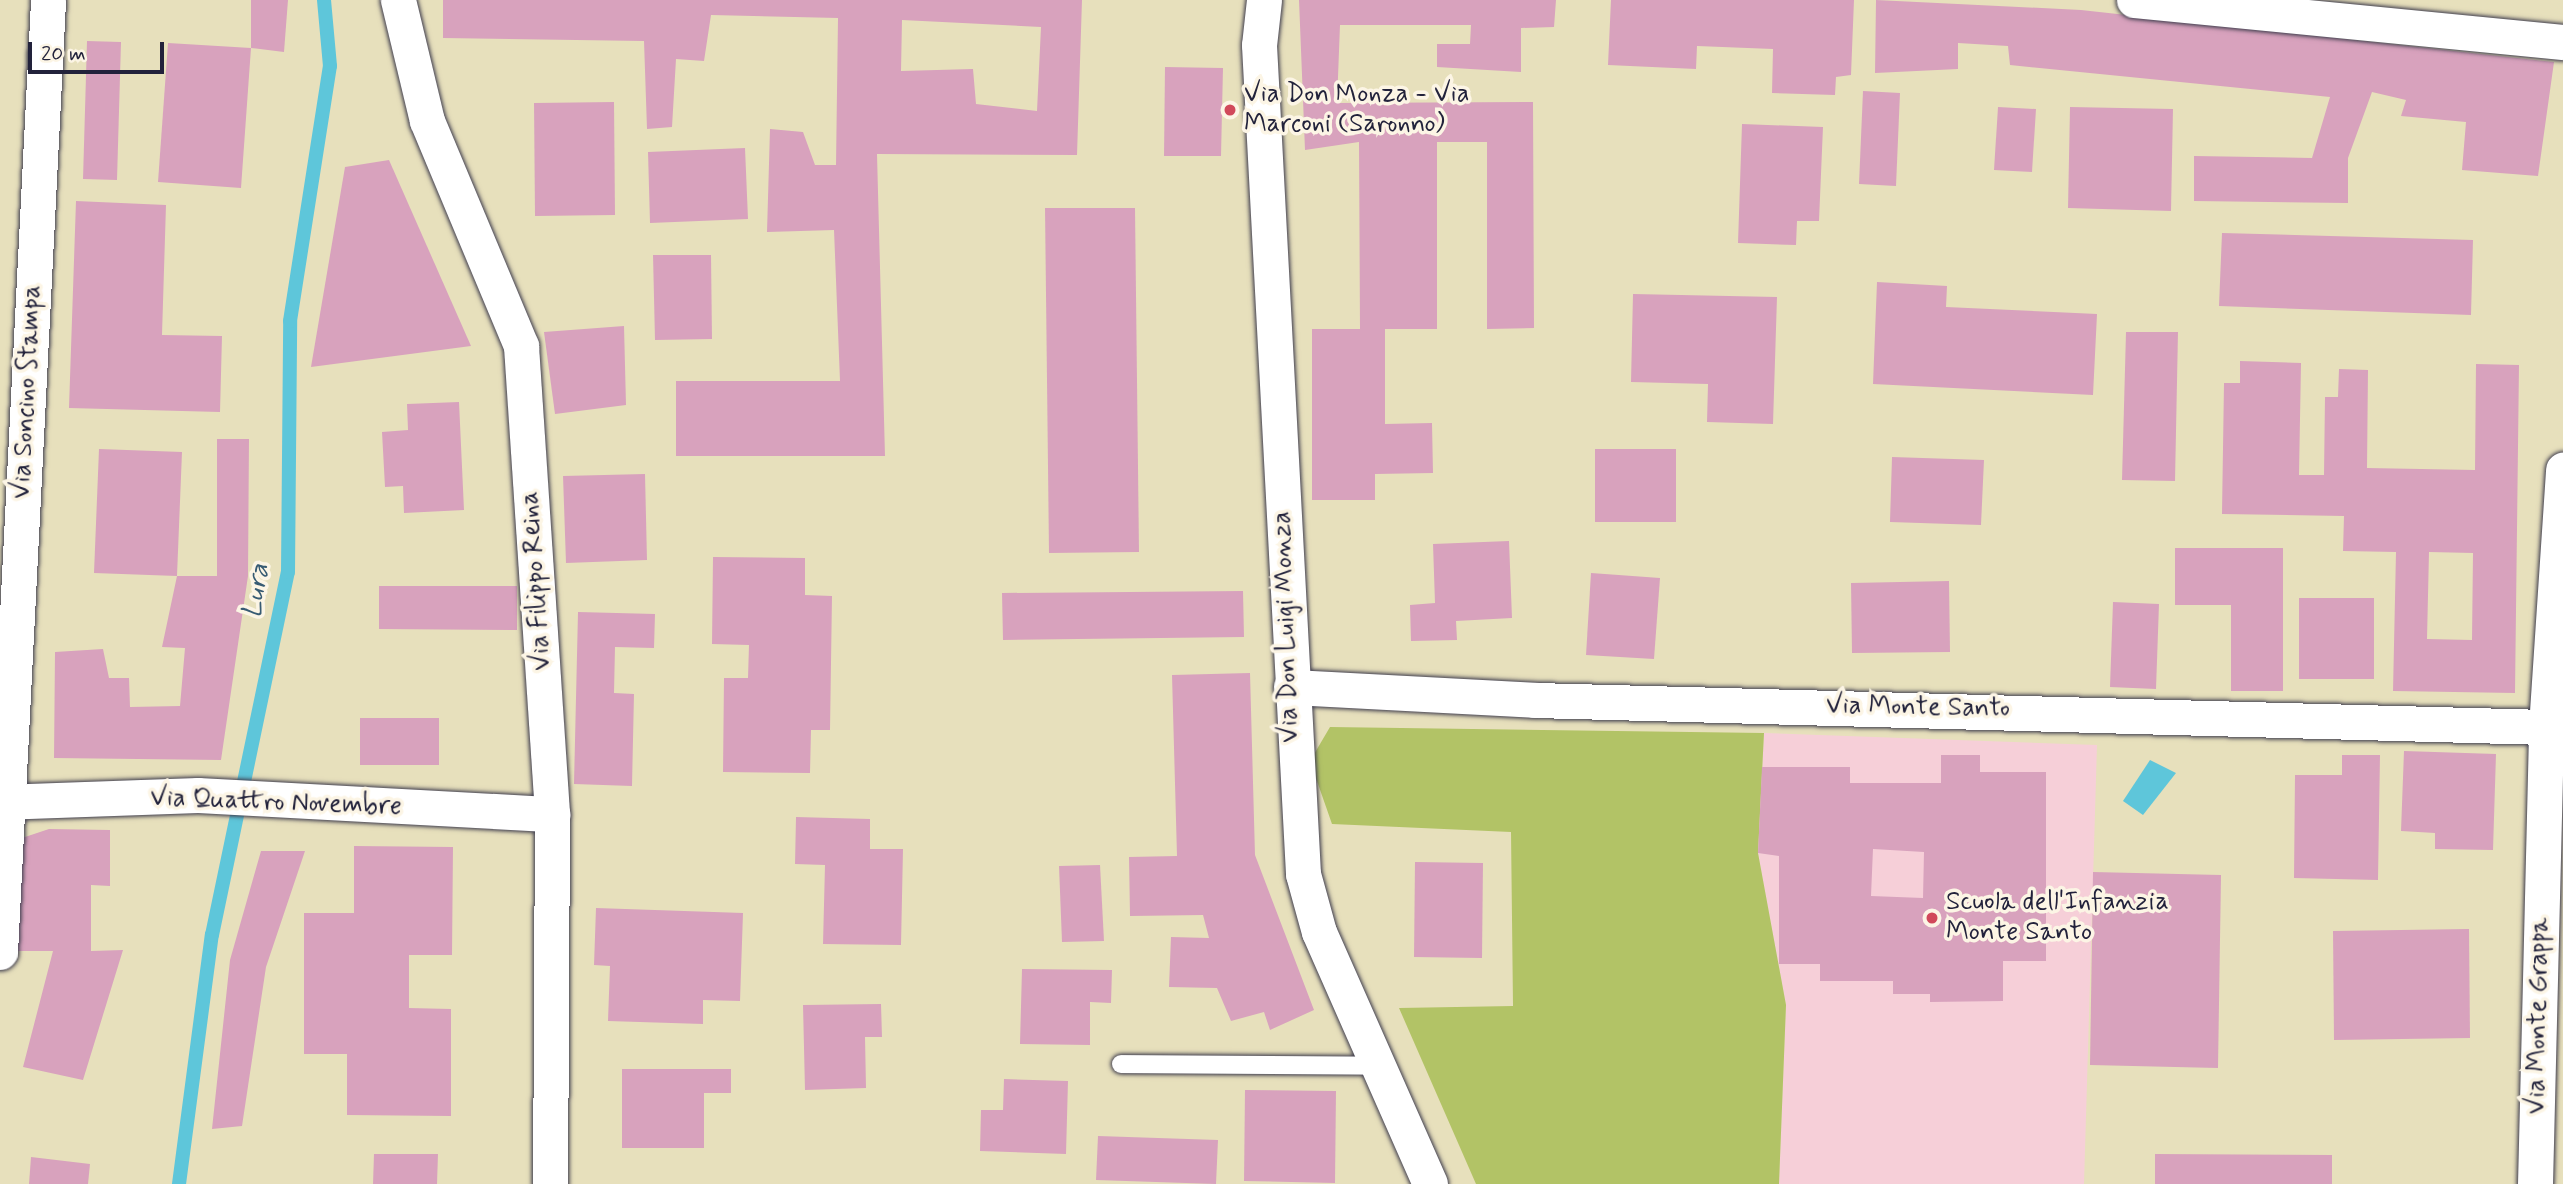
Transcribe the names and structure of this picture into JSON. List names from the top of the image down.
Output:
{
  "streets": {
    "street": [
      "Via Soncino Stampa",
      "Via Filippo Reina",
      "Via Don Luigi Monza",
      "Via Monte Santo",
      "Via Quattro Novembre",
      "Via Monte Grappa"
    ]
  },
  "crossings": [
    ["Via Soncino Stampa", "Via Quattro Novembre"],
    ["Via Filippo Reina", "Via Quattro Novembre"],
    ["Via Don Luigi Monza", "Via Monte Santo"],
    ["Via Monte Santo", "Via Monte Grappa"]
  ],
  "water": ["Lura"],
  "places": ["Via Don Monza - Via Marconi (Saronno)", "Scuola dell'Infanzia Monte Santo"],
  "scale_bar": "20 m"
}
